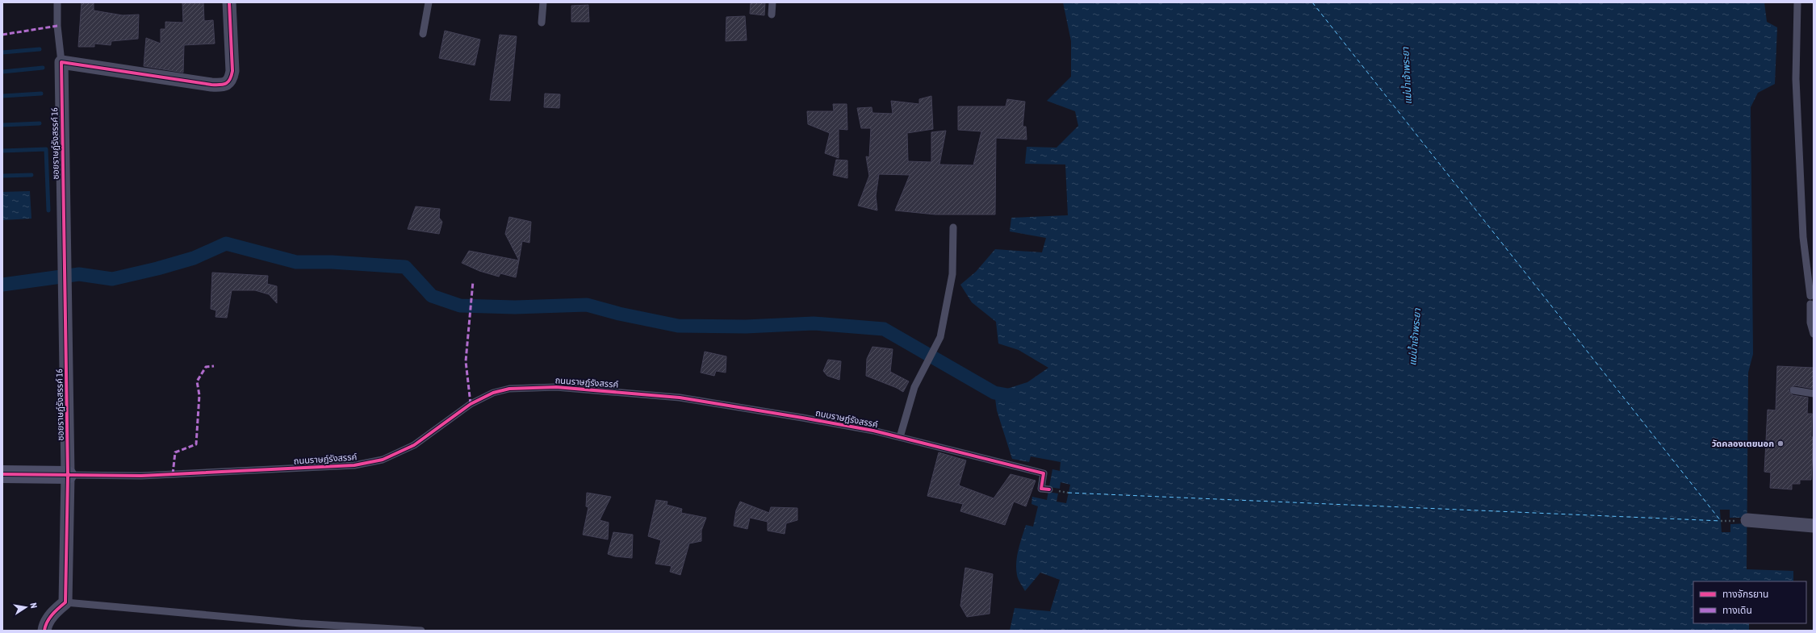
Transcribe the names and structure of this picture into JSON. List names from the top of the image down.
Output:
{
  "streets": {
    "street": ["ซอยราษฎ์รังสรรค์ 16", "ถนนราษฎ์รังสรรค์"]
  },
  "crossings": [
    ["ซอยราษฎ์รังสรรค์ 16", "ถนนราษฎ์รังสรรค์"]
  ],
  "water": ["แม่น้ำเจ้าพระยา"],
  "places": ["วัดคลองเตยนอก"],
  "legend": ["ทางจักรยาน", "ทางเดิน"],
  "north": "right"
}
